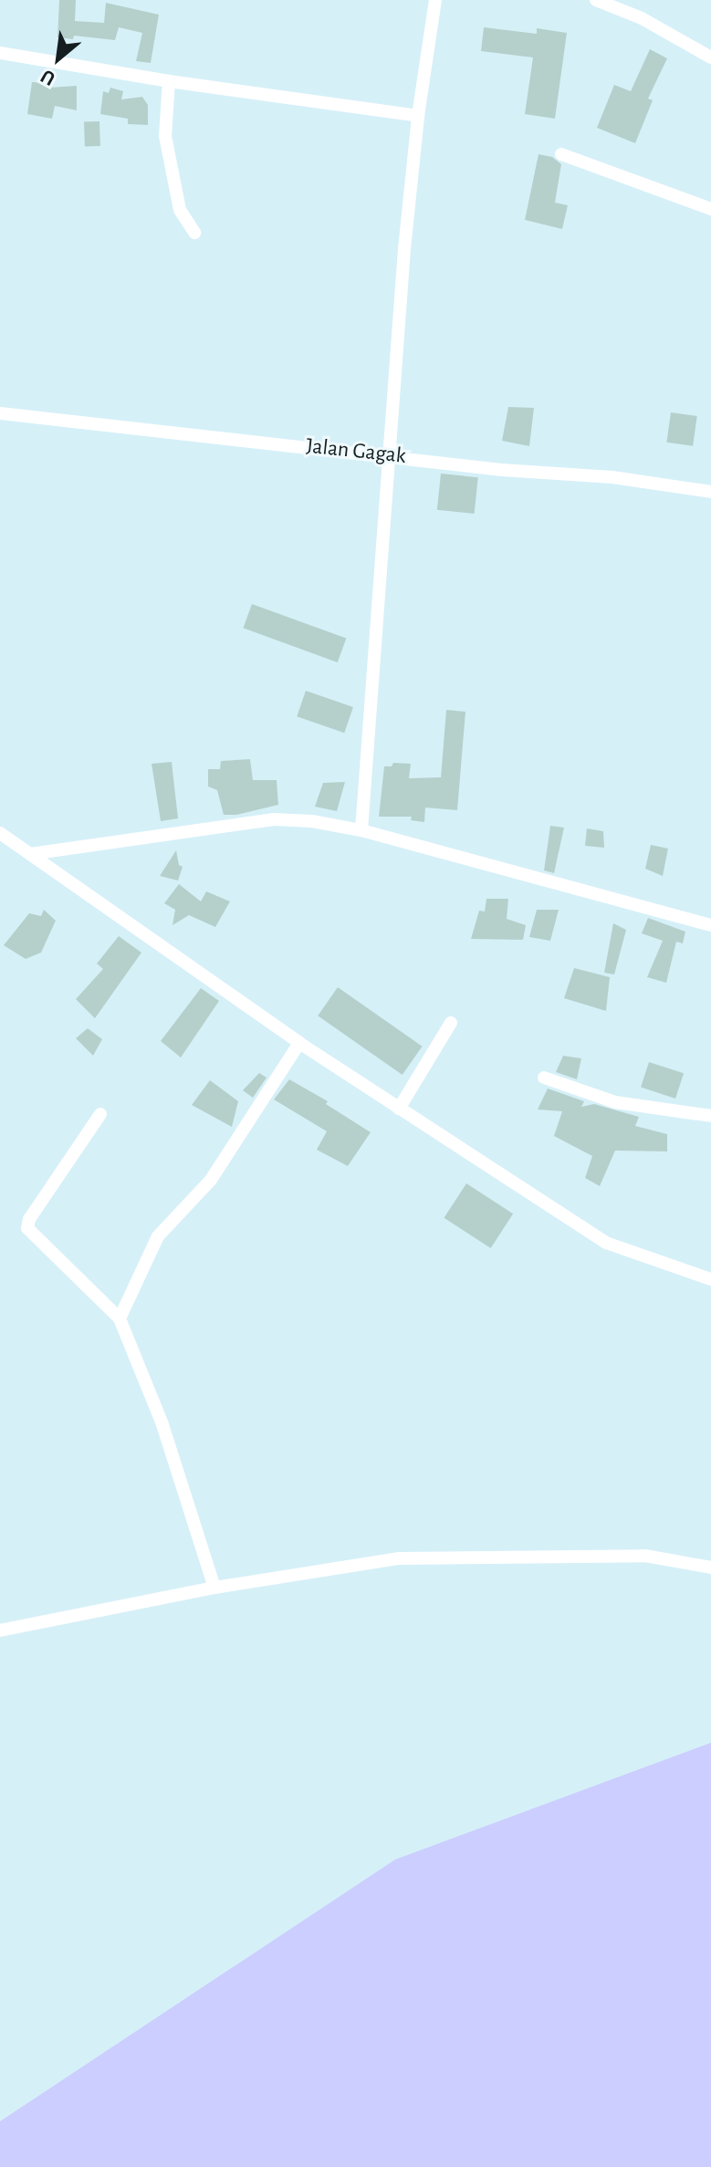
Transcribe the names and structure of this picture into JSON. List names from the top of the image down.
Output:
{
  "streets": {
    "street": ["Jalan Gagak"]
  },
  "north": "bottom left"
}
